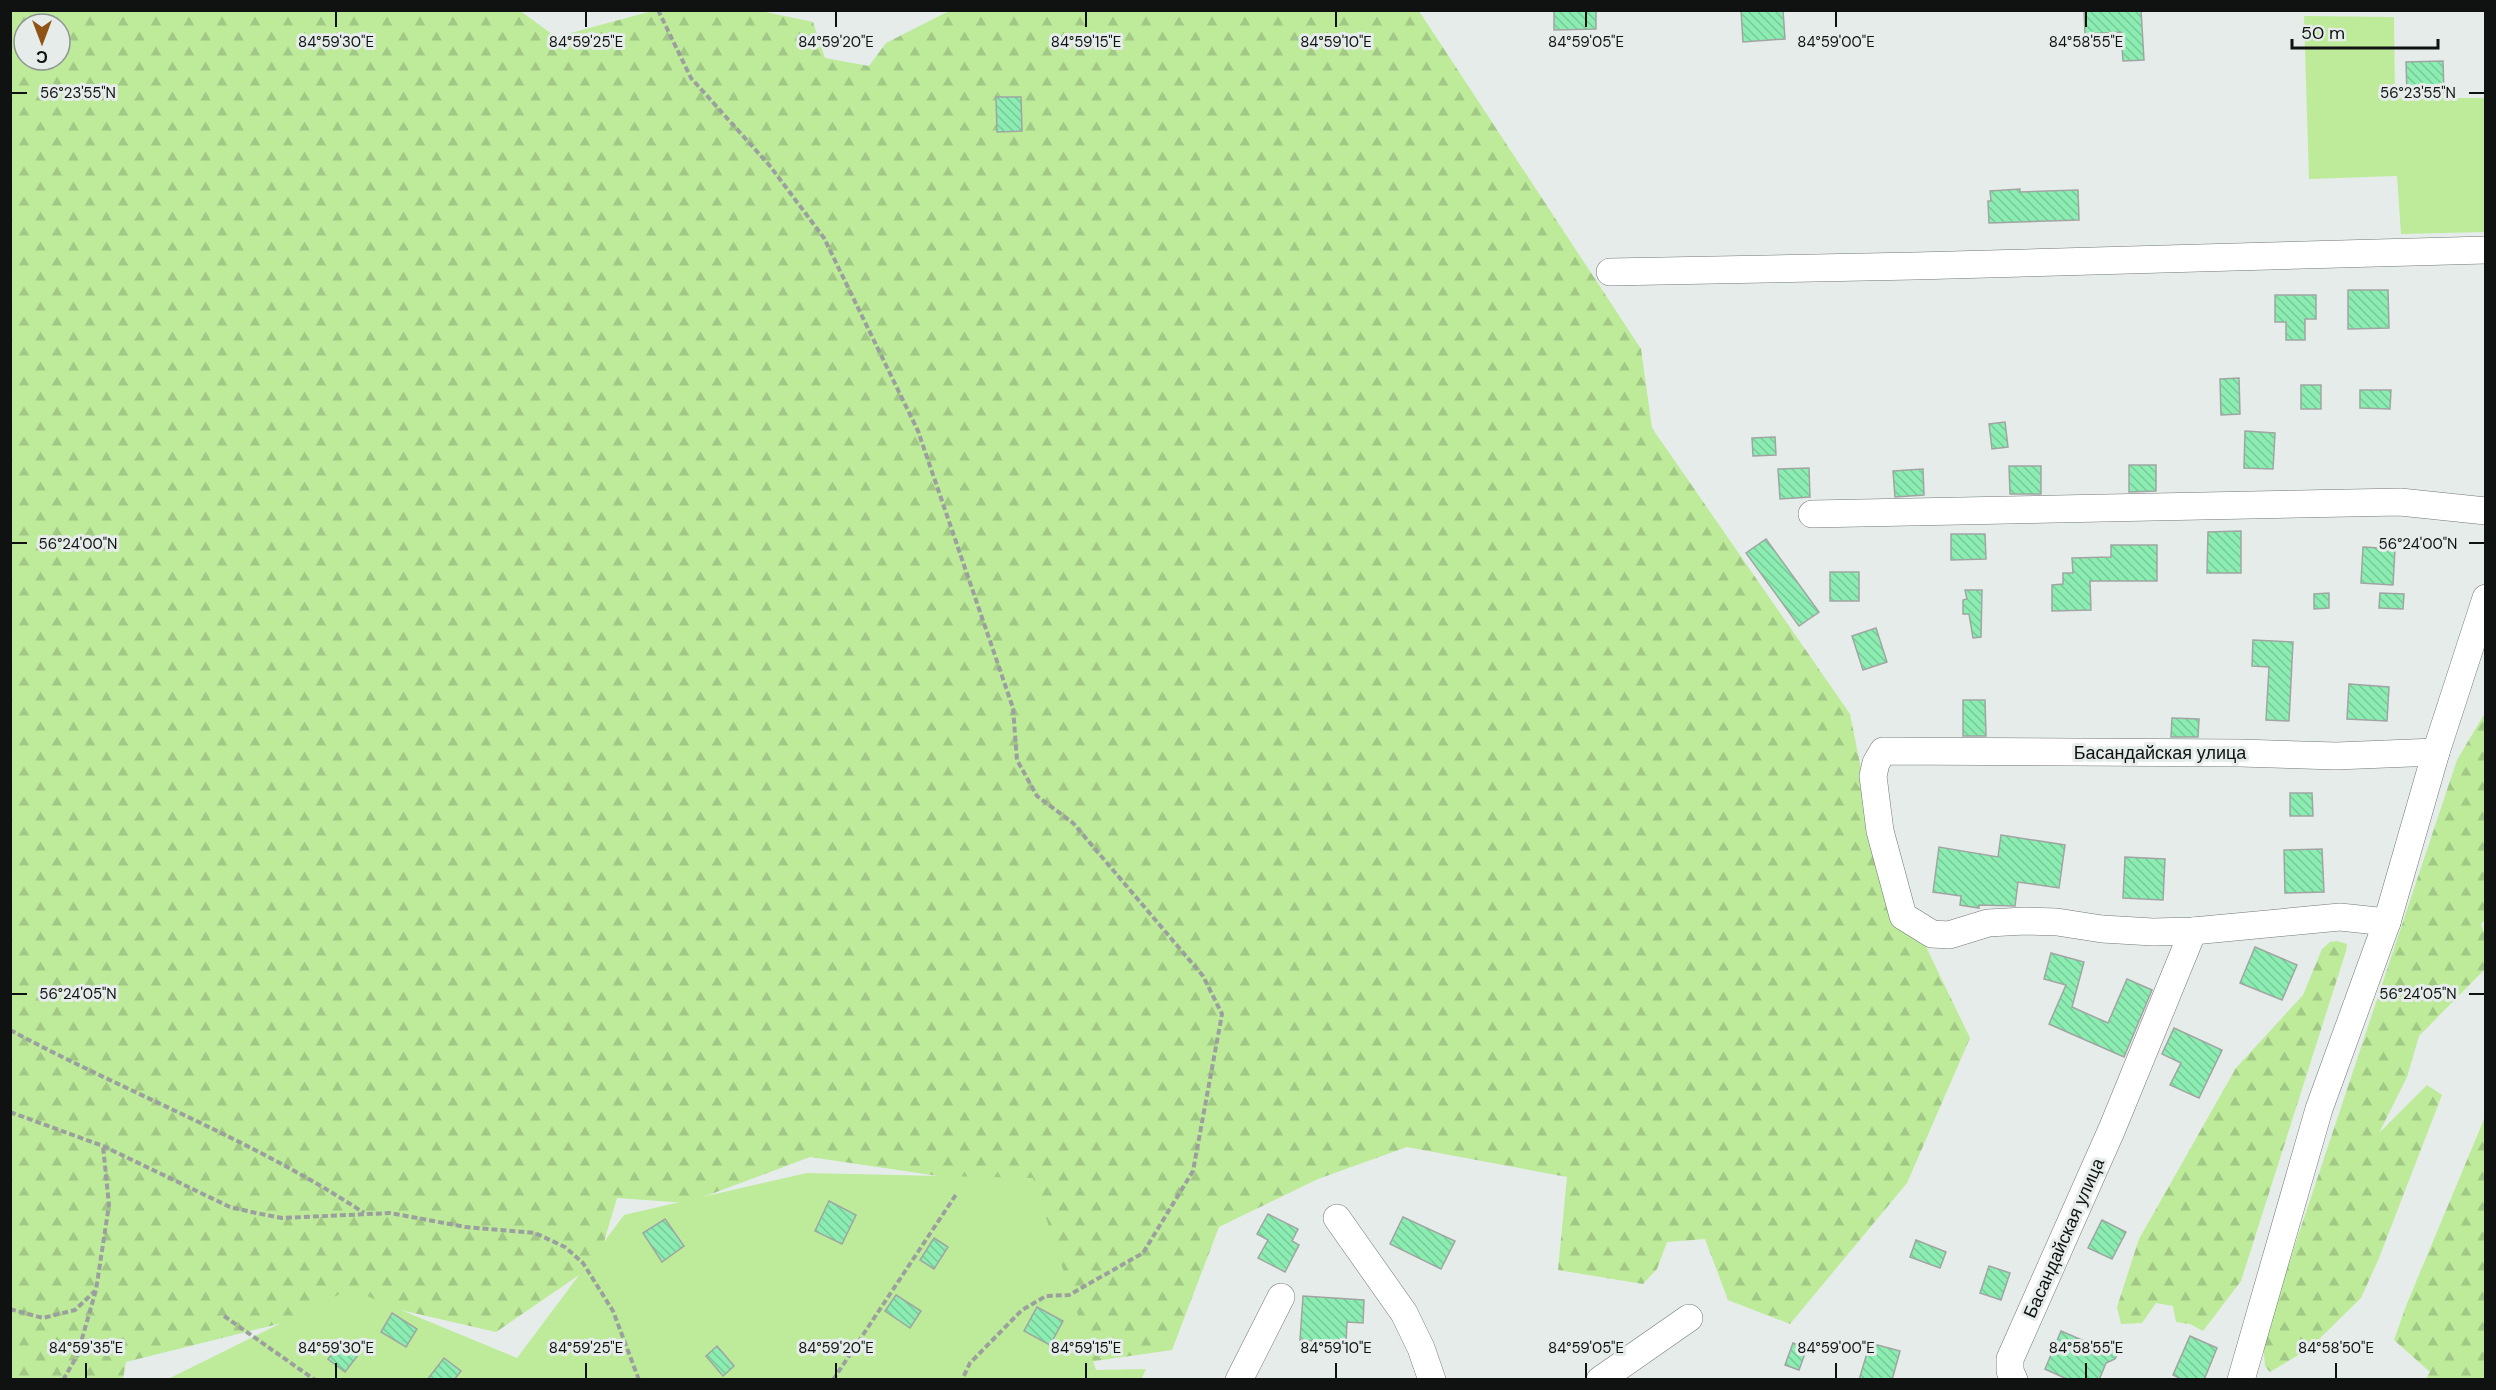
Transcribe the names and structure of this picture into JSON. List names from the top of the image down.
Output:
{
  "streets": {
    "street": ["Басандайская улица"]
  },
  "scale_bar": "50 m",
  "north": "bottom",
  "coordinates": [
    "84°59'30\"E",
    "84°59'25\"E",
    "84°59'20\"E",
    "84°59'15\"E",
    "84°59'10\"E",
    "84°59'05\"E",
    "84°59'00\"E",
    "84°58'55\"E",
    "56°23'55\"N",
    "56°24'00\"N",
    "56°24'05\"N",
    "84°59'35\"E",
    "84°58'50\"E"
  ]
}
